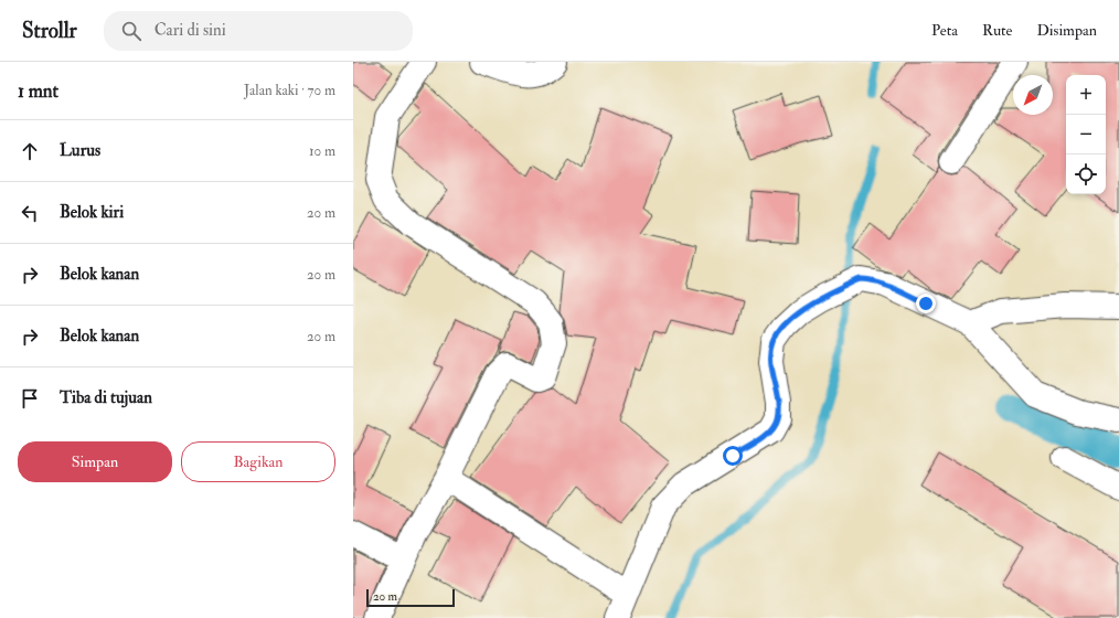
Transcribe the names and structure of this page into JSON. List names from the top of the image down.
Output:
{
  "scale_bar": "20 m",
  "north": "bottom left",
  "page": {
    "header": "Strollr",
    "search": "Cari di sini",
    "nav": ["Peta", "Rute", "Disimpan"],
    "heading": ["1 mnt", "Jalan kaki · 70 m"],
    "map_buttons": ["+", "−"],
    "list": [
      ["Lurus", "10 m"],
      ["Belok kiri", "20 m"],
      ["Belok kanan", "20 m"],
      ["Belok kanan", "20 m"],
      "Tiba di tujuan"
    ],
    "buttons": ["Simpan", "Bagikan"],
    "scale": "20 m"
  }
}
